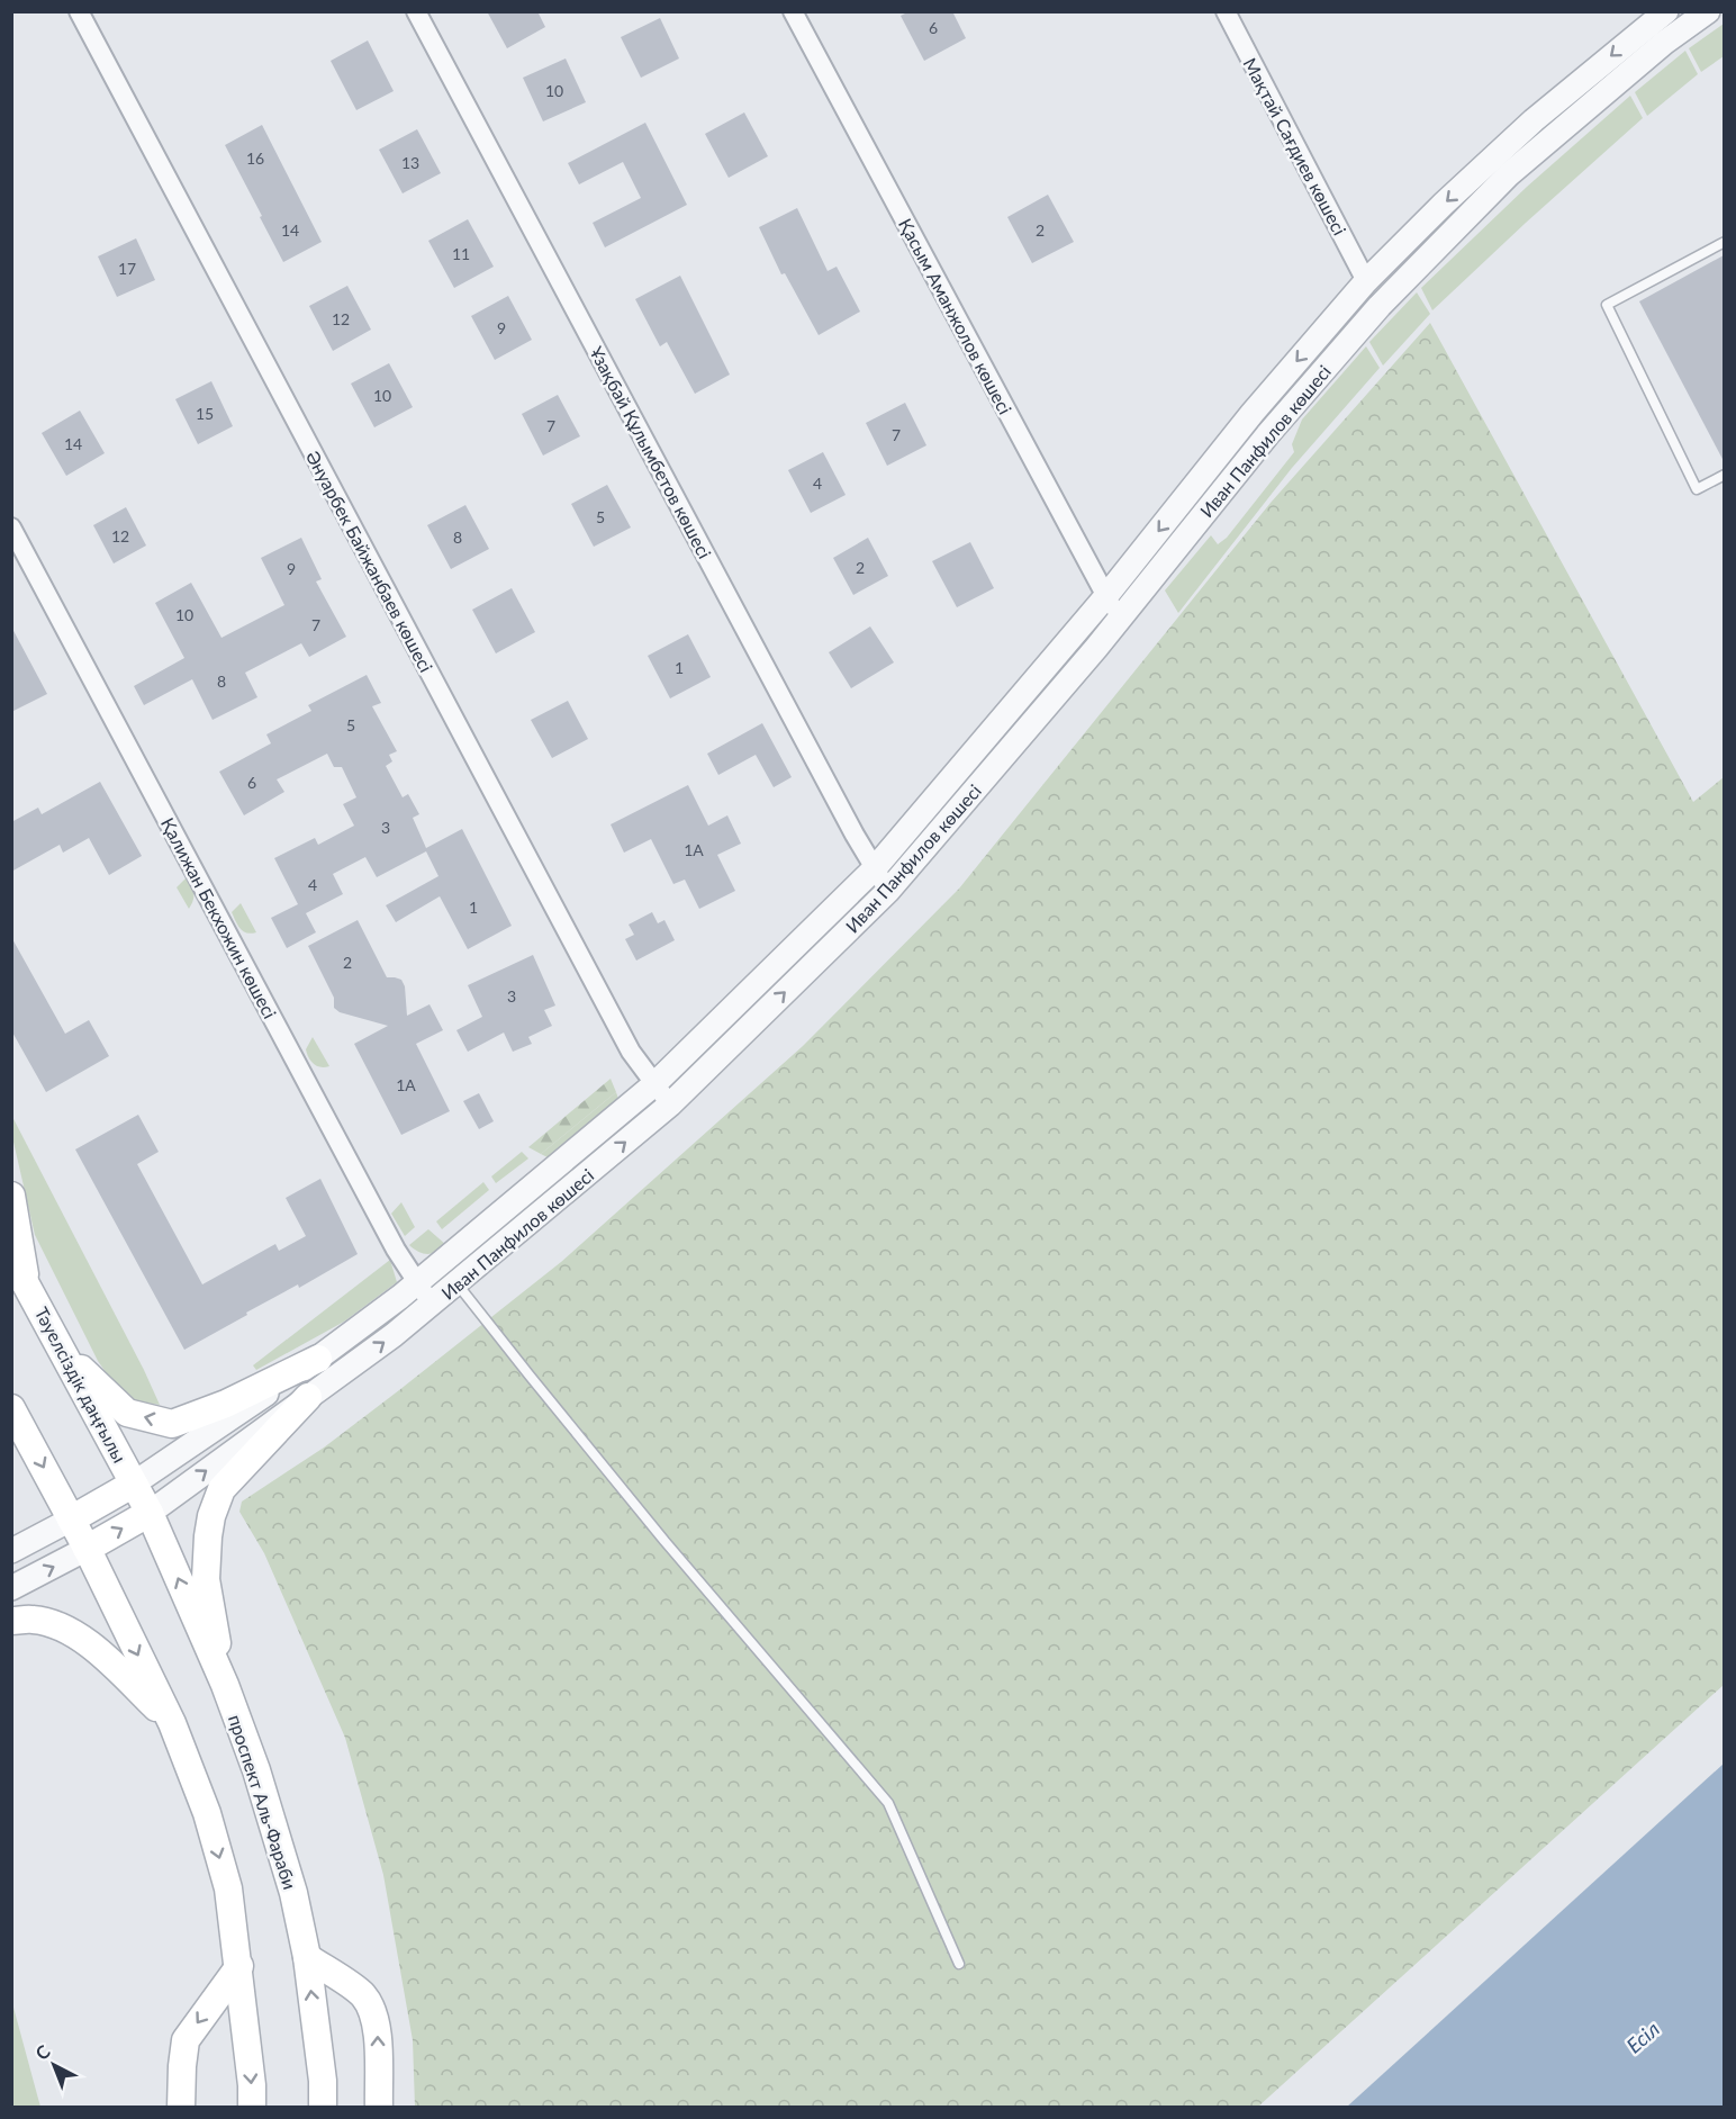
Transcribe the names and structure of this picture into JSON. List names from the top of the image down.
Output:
{
  "streets": {
    "main road": ["Иван Панфилов көшесі", "Тәуелсіздік даңғылы", "проспект Аль-Фараби"],
    "street": [
      "Мақтай Сағдиев көшесі",
      "Қасым Аманжолов көшесі",
      "Ұзақбай Құлымбетов көшесі",
      "Әнуарбек Байжанбаев көшесі",
      "Қалижан Бекхожин көшесі"
    ]
  },
  "crossings": [
    ["Мақтай Сағдиев көшесі", "Иван Панфилов көшесі"],
    ["Қасым Аманжолов көшесі", "Иван Панфилов көшесі"],
    ["Иван Панфилов көшесі", "Ұзақбай Құлымбетов көшесі"],
    ["Иван Панфилов көшесі", "Әнуарбек Байжанбаев көшесі"],
    ["Иван Панфилов көшесі", "Қалижан Бекхожин көшесі"],
    ["Иван Панфилов көшесі", "Тәуелсіздік даңғылы"],
    ["Иван Панфилов көшесі", "проспект Аль-Фараби"],
    ["Тәуелсіздік даңғылы", "проспект Аль-Фараби"]
  ],
  "water": ["Есіл"],
  "house_numbers": [
    "6",
    "10",
    "16",
    "13",
    "14",
    "2",
    "11",
    "17",
    "12",
    "9",
    "10",
    "15",
    "7",
    "7",
    "14",
    "4",
    "5",
    "12",
    "8",
    "2",
    "9",
    "10",
    "7",
    "1",
    "8",
    "5",
    "6",
    "3",
    "1А",
    "4",
    "1",
    "2",
    "3",
    "1А"
  ],
  "north": "top left"
}
